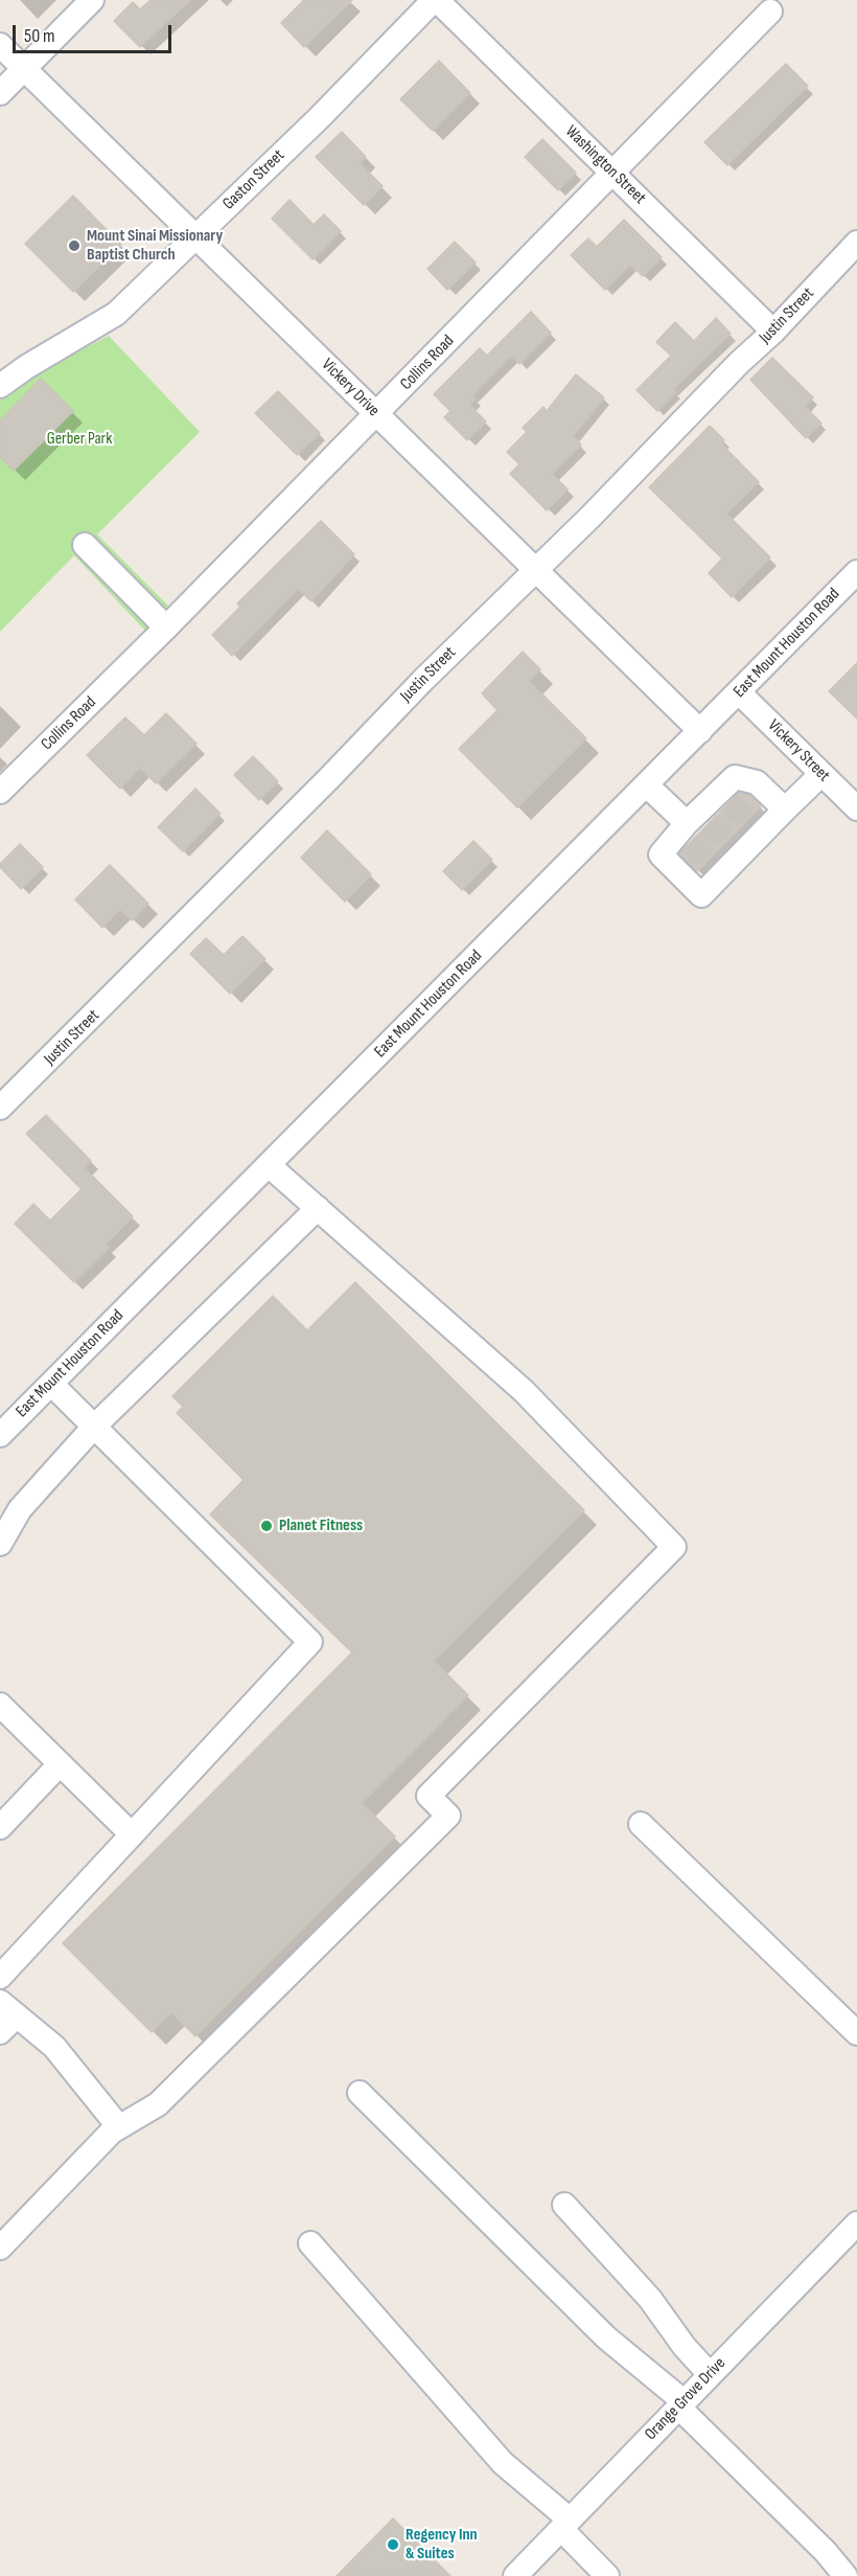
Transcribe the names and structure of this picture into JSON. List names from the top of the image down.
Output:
{
  "streets": {
    "street": [
      "Washington Street",
      "Gaston Street",
      "Justin Street",
      "Collins Road",
      "Vickery Drive",
      "East Mount Houston Road",
      "Vickery Street",
      "Orange Grove Drive"
    ]
  },
  "crossings": [
    ["Washington Street", "Gaston Street"],
    ["Washington Street", "Justin Street"],
    ["Washington Street", "Collins Road"],
    ["Gaston Street", "Vickery Drive"],
    ["Justin Street", "Vickery Drive"],
    ["Collins Road", "Vickery Drive"],
    ["Vickery Drive", "East Mount Houston Road"],
    ["East Mount Houston Road", "Vickery Street"]
  ],
  "parks": ["Gerber Park"],
  "places": ["Mount Sinai Missionary Baptist Church", "Planet Fitness", "Regency Inn & Suites"],
  "scale_bar": "50 m"
}
